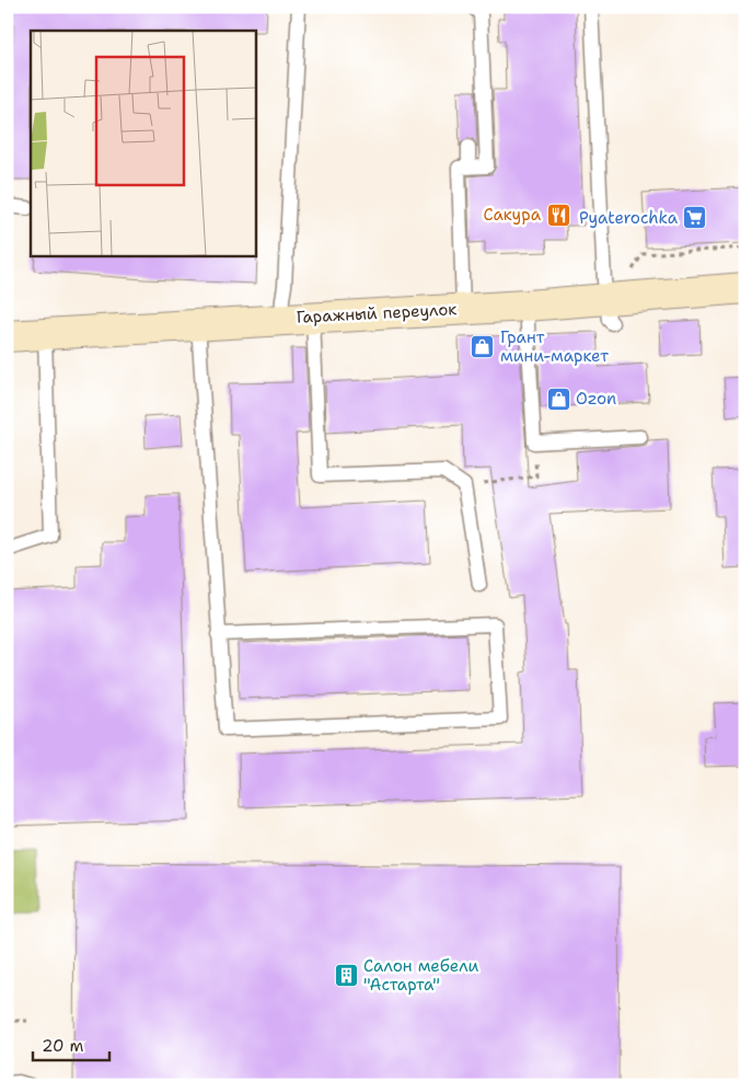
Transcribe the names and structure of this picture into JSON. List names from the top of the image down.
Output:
{
  "streets": {
    "main road": ["Гаражный переулок"]
  },
  "places": {
    "restaurant": ["Сакура"],
    "supermarket": ["Pyaterochka"],
    "shop": ["Грант мини-маркет", "Ozon"],
    "building": ["Салон мебели \"Астарта\""]
  },
  "scale_bar": "20 m"
}
